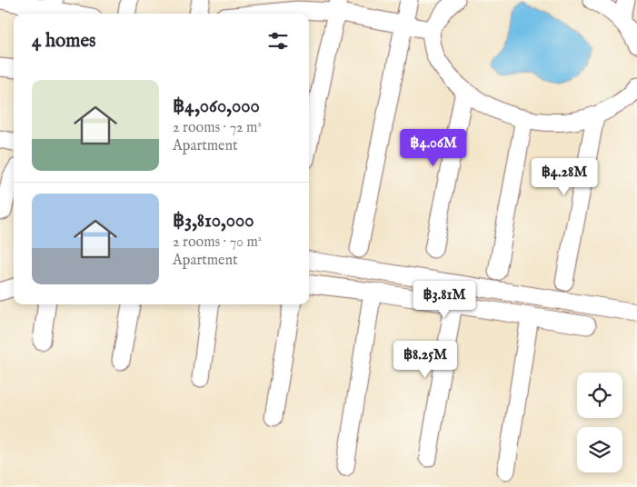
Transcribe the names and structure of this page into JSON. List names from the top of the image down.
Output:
{
  "page": {
    "heading": "4 homes",
    "list": [
      {
        "name": "฿4,060,000",
        "note": "2 rooms · 72 m² · Apartment"
      },
      {
        "name": "฿3,810,000",
        "note": "2 rooms · 70 m² · Apartment"
      }
    ],
    "price": [
      "฿4.06M",
      "฿4.28M",
      "฿3.81M",
      "฿8.25M"
    ]
  }
}
